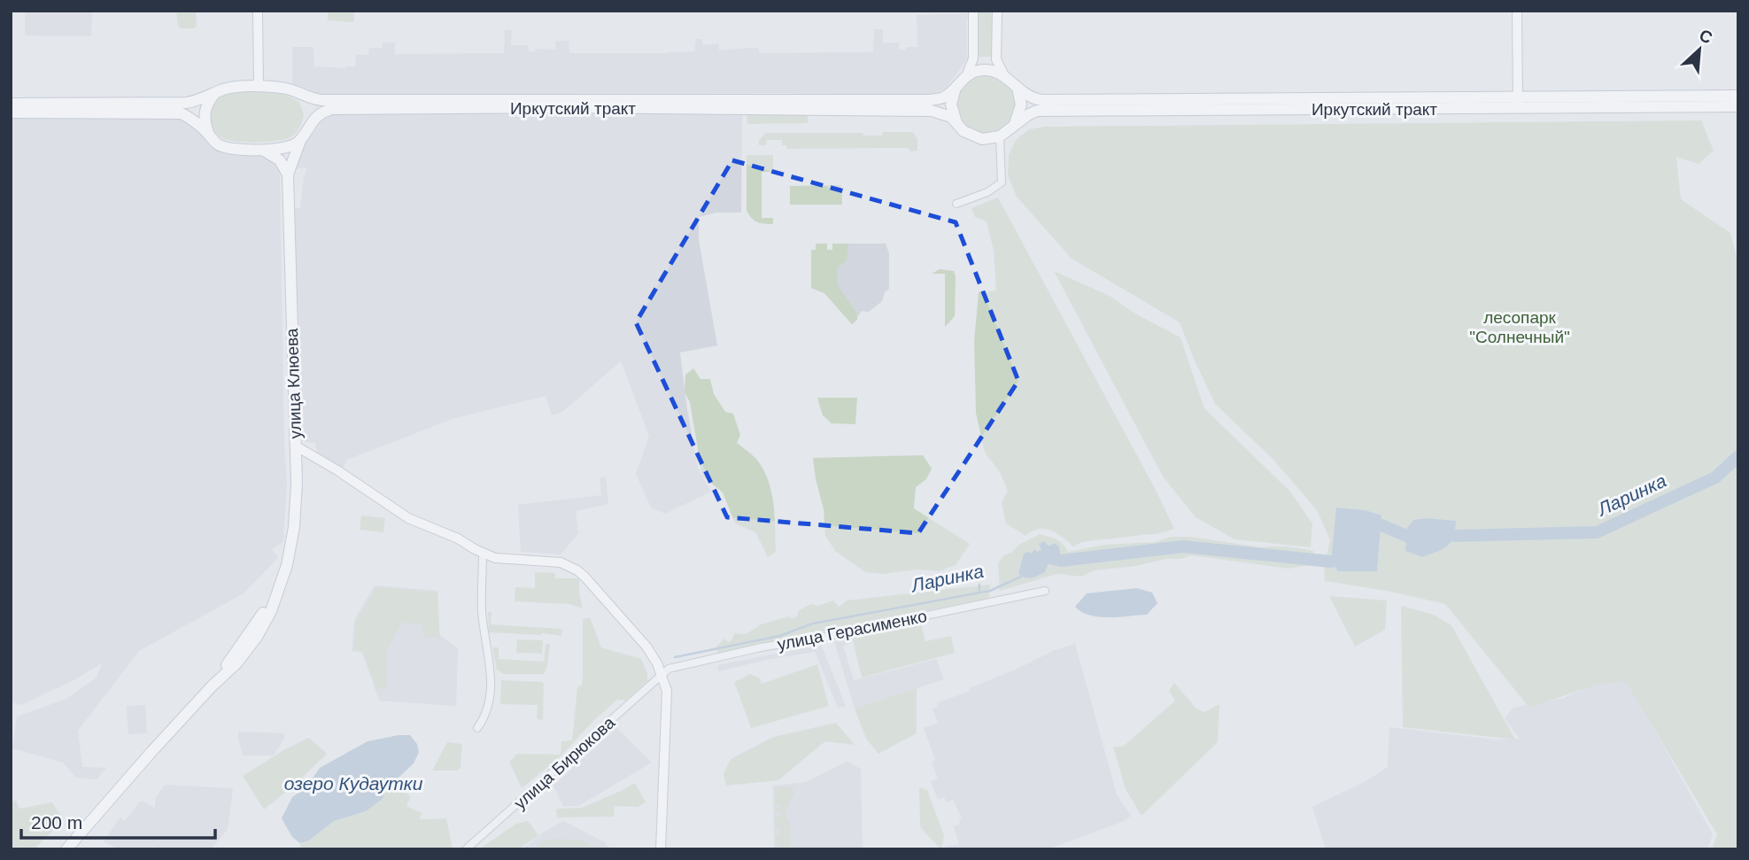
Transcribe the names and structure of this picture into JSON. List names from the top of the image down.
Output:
{
  "streets": {
    "main road": ["Иркутский тракт", "улица Клюева"],
    "street": ["улица Герасименко", "улица Бирюкова"]
  },
  "crossings": [
    ["Иркутский тракт", "улица Клюева"],
    ["улица Герасименко", "улица Бирюкова"]
  ],
  "water": ["Ларинка", "озеро Кудаутки"],
  "parks": ["лесопарк \"Солнечный\""],
  "scale_bar": "200 m",
  "north": "top right"
}
